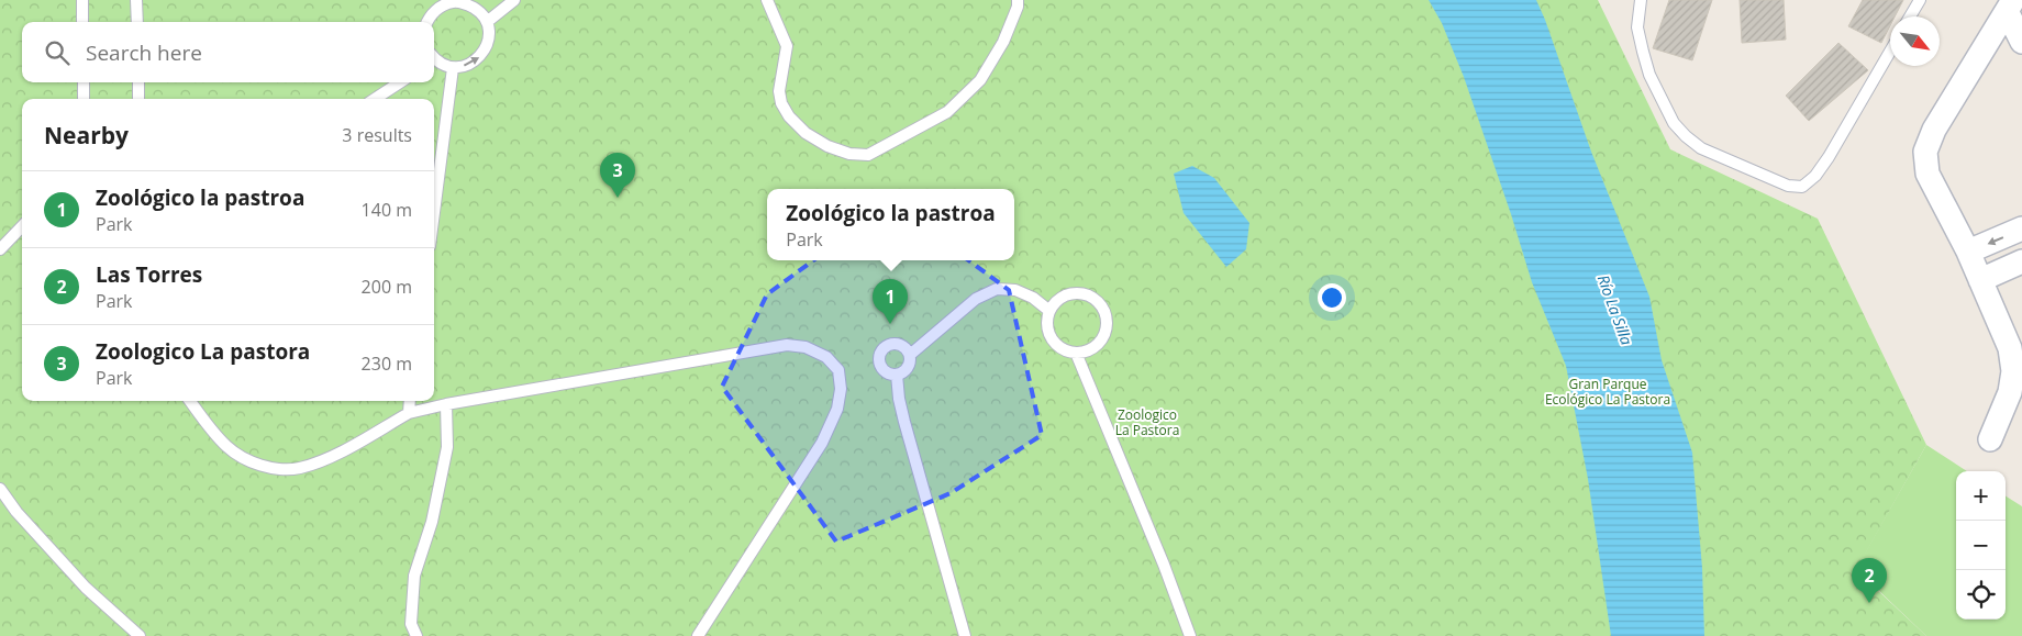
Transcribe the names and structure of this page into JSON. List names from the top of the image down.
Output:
{
  "water": ["Río La Silla"],
  "parks": ["Gran Parque Ecológico La Pastora", "Zoologico La Pastora"],
  "north": "bottom right",
  "page": {
    "search": "Search here",
    "heading": ["Nearby", "3 results"],
    "pins": ["3", "1", "2"],
    "list": [
      {
        "mark": "1",
        "name": "Zoológico la pastroa",
        "note": "Park",
        "value": "140 m"
      },
      {
        "mark": "2",
        "name": "Las Torres",
        "note": "Park",
        "value": "200 m"
      },
      {
        "mark": "3",
        "name": "Zoologico La pastora",
        "note": "Park",
        "value": "230 m"
      }
    ],
    "popup": ["Zoológico la pastroa", "Park"],
    "map_buttons": ["+", "−"]
  }
}
